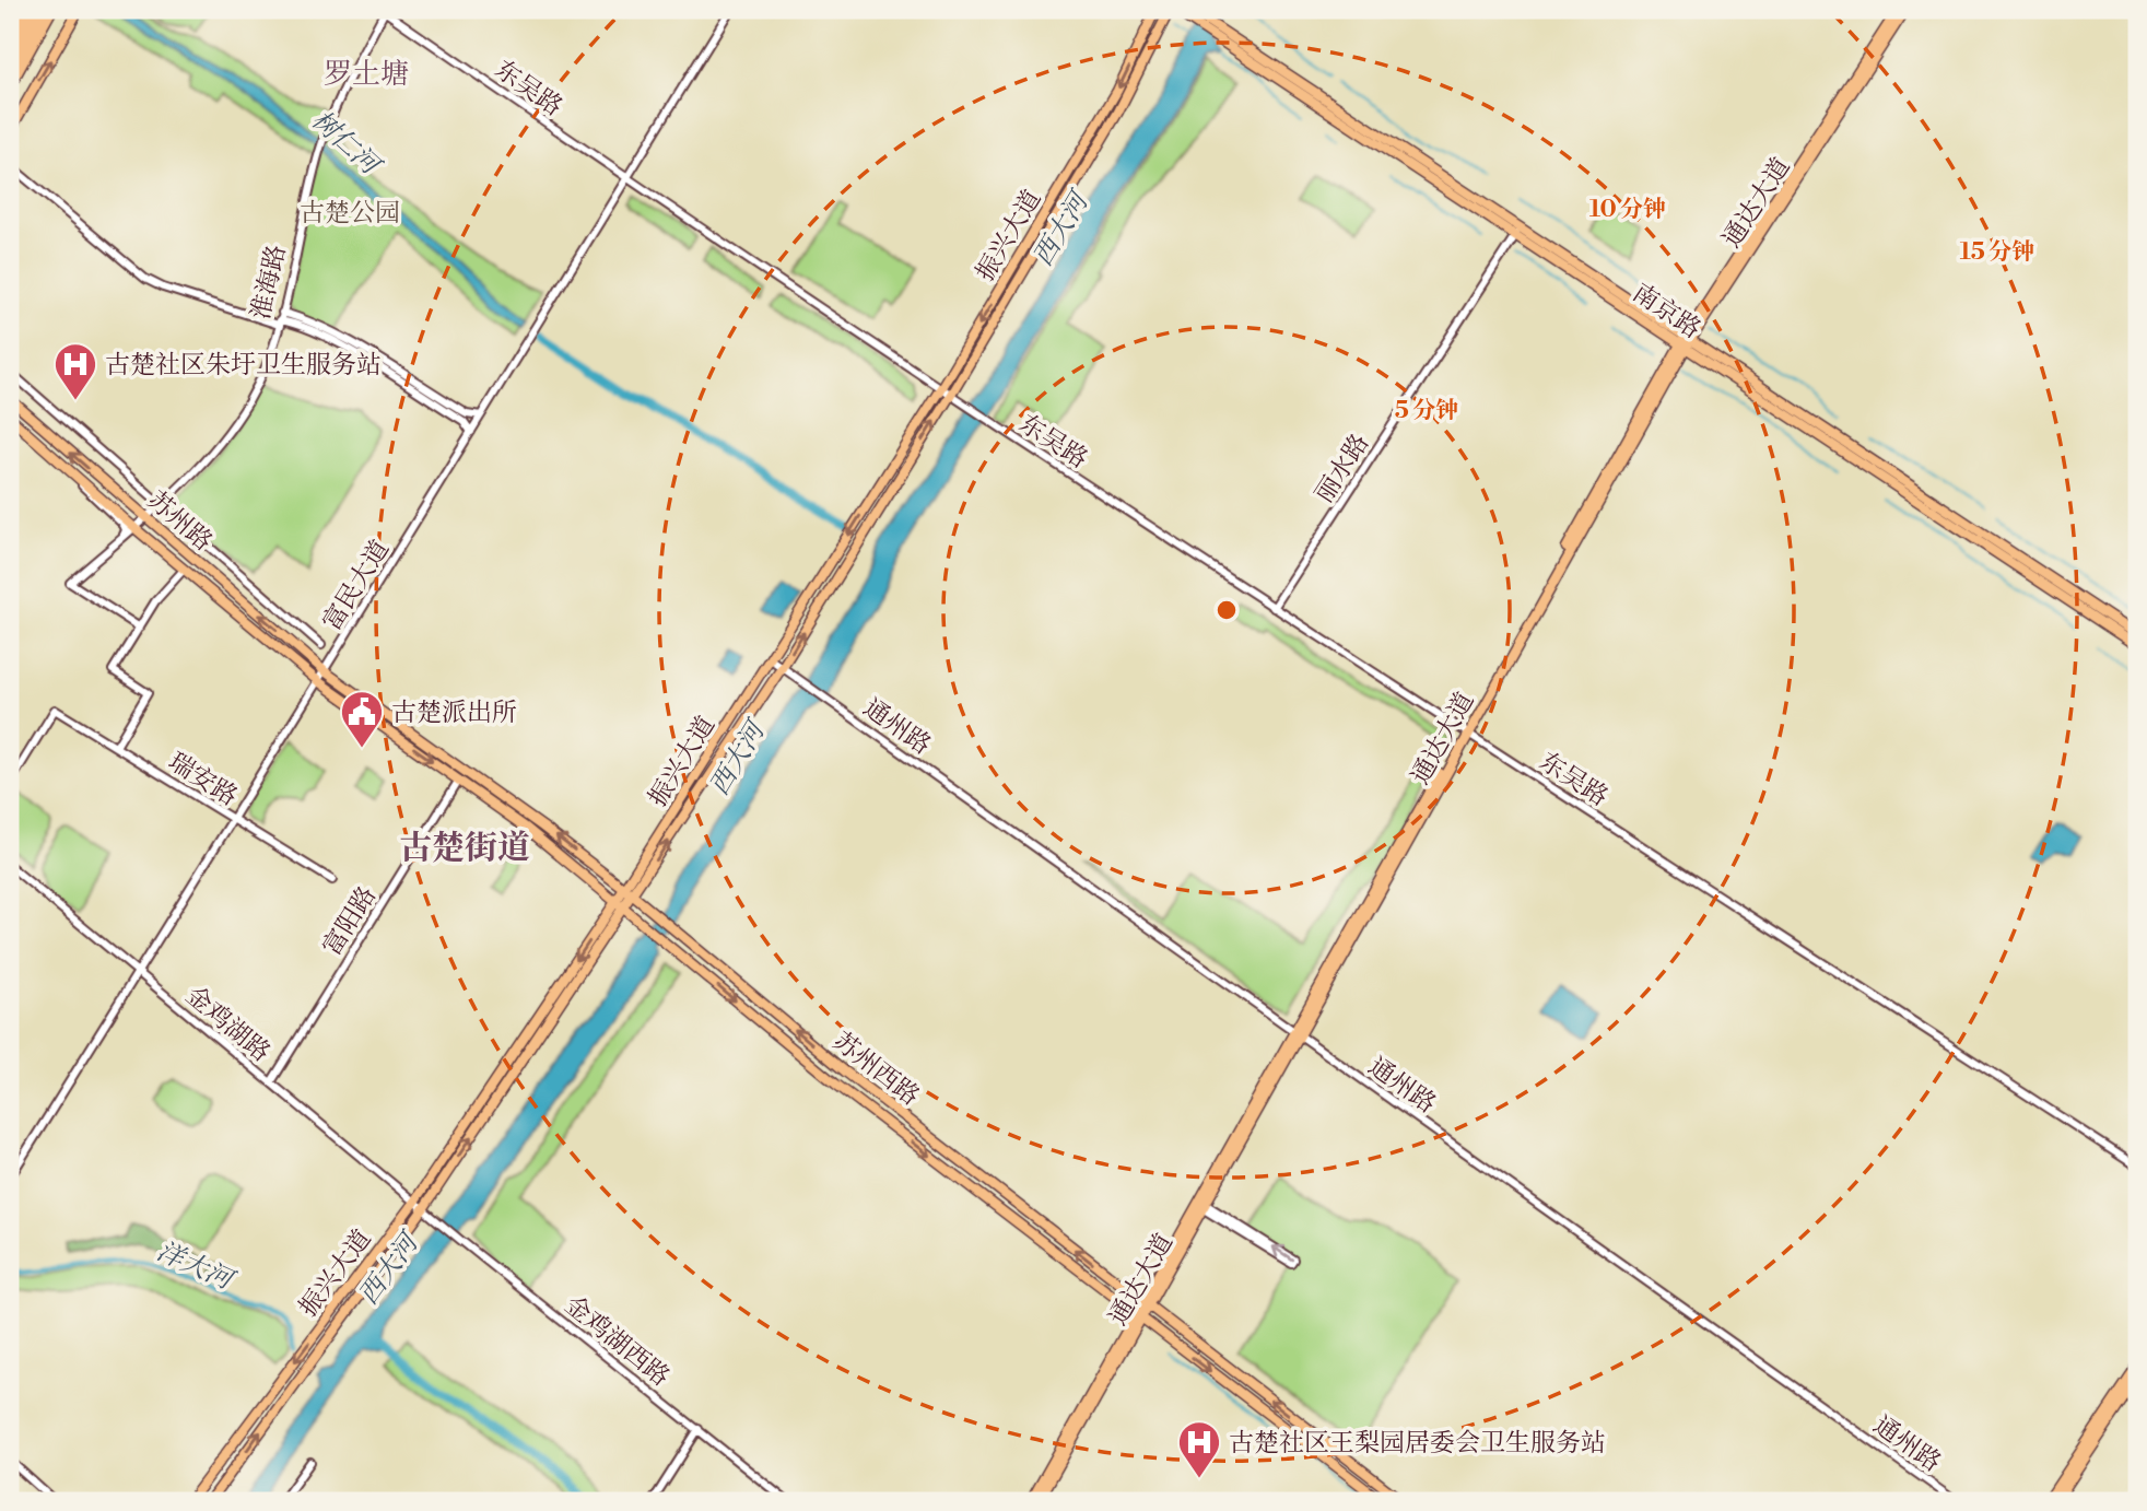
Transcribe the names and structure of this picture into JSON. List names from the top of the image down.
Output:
{
  "streets": {
    "main road": [
      "通达大道",
      "振兴大道",
      "南京路",
      "苏州路",
      "苏州西路"
    ],
    "street": [
      "东吴路",
      "淮海路",
      "丽水路",
      "富民大道",
      "通州路",
      "瑞安路",
      "富阳路",
      "金鸡湖路",
      "金鸡湖西路"
    ]
  },
  "crossings": [
    ["东吴路", "通达大道"],
    ["东吴路", "振兴大道"],
    ["东吴路", "淮海路"],
    ["东吴路", "丽水路"],
    ["东吴路", "富民大道"],
    ["通达大道", "南京路"],
    ["通达大道", "通州路"],
    ["通达大道", "苏州西路"],
    ["振兴大道", "南京路"],
    ["振兴大道", "通州路"],
    ["振兴大道", "金鸡湖路"],
    ["振兴大道", "苏州西路"],
    ["振兴大道", "金鸡湖西路"],
    ["淮海路", "苏州路"],
    ["南京路", "丽水路"],
    ["苏州路", "富民大道"],
    ["苏州路", "苏州西路"],
    ["富民大道", "瑞安路"],
    ["富民大道", "金鸡湖路"],
    ["富民大道", "苏州西路"],
    ["富阳路", "金鸡湖路"],
    ["富阳路", "苏州西路"],
    ["金鸡湖路", "金鸡湖西路"]
  ],
  "districts": ["罗土塘", "古楚街道"],
  "water": ["树仁河", "西大河", "洋大河"],
  "parks": ["古楚公园"],
  "places": {
    "hospital": ["古楚社区朱圩卫生服务站", "古楚社区王梨园居委会卫生服务站"],
    "public building": ["古楚派出所"]
  },
  "rings": ["10 分钟", "15 分钟", "5 分钟"]
}
